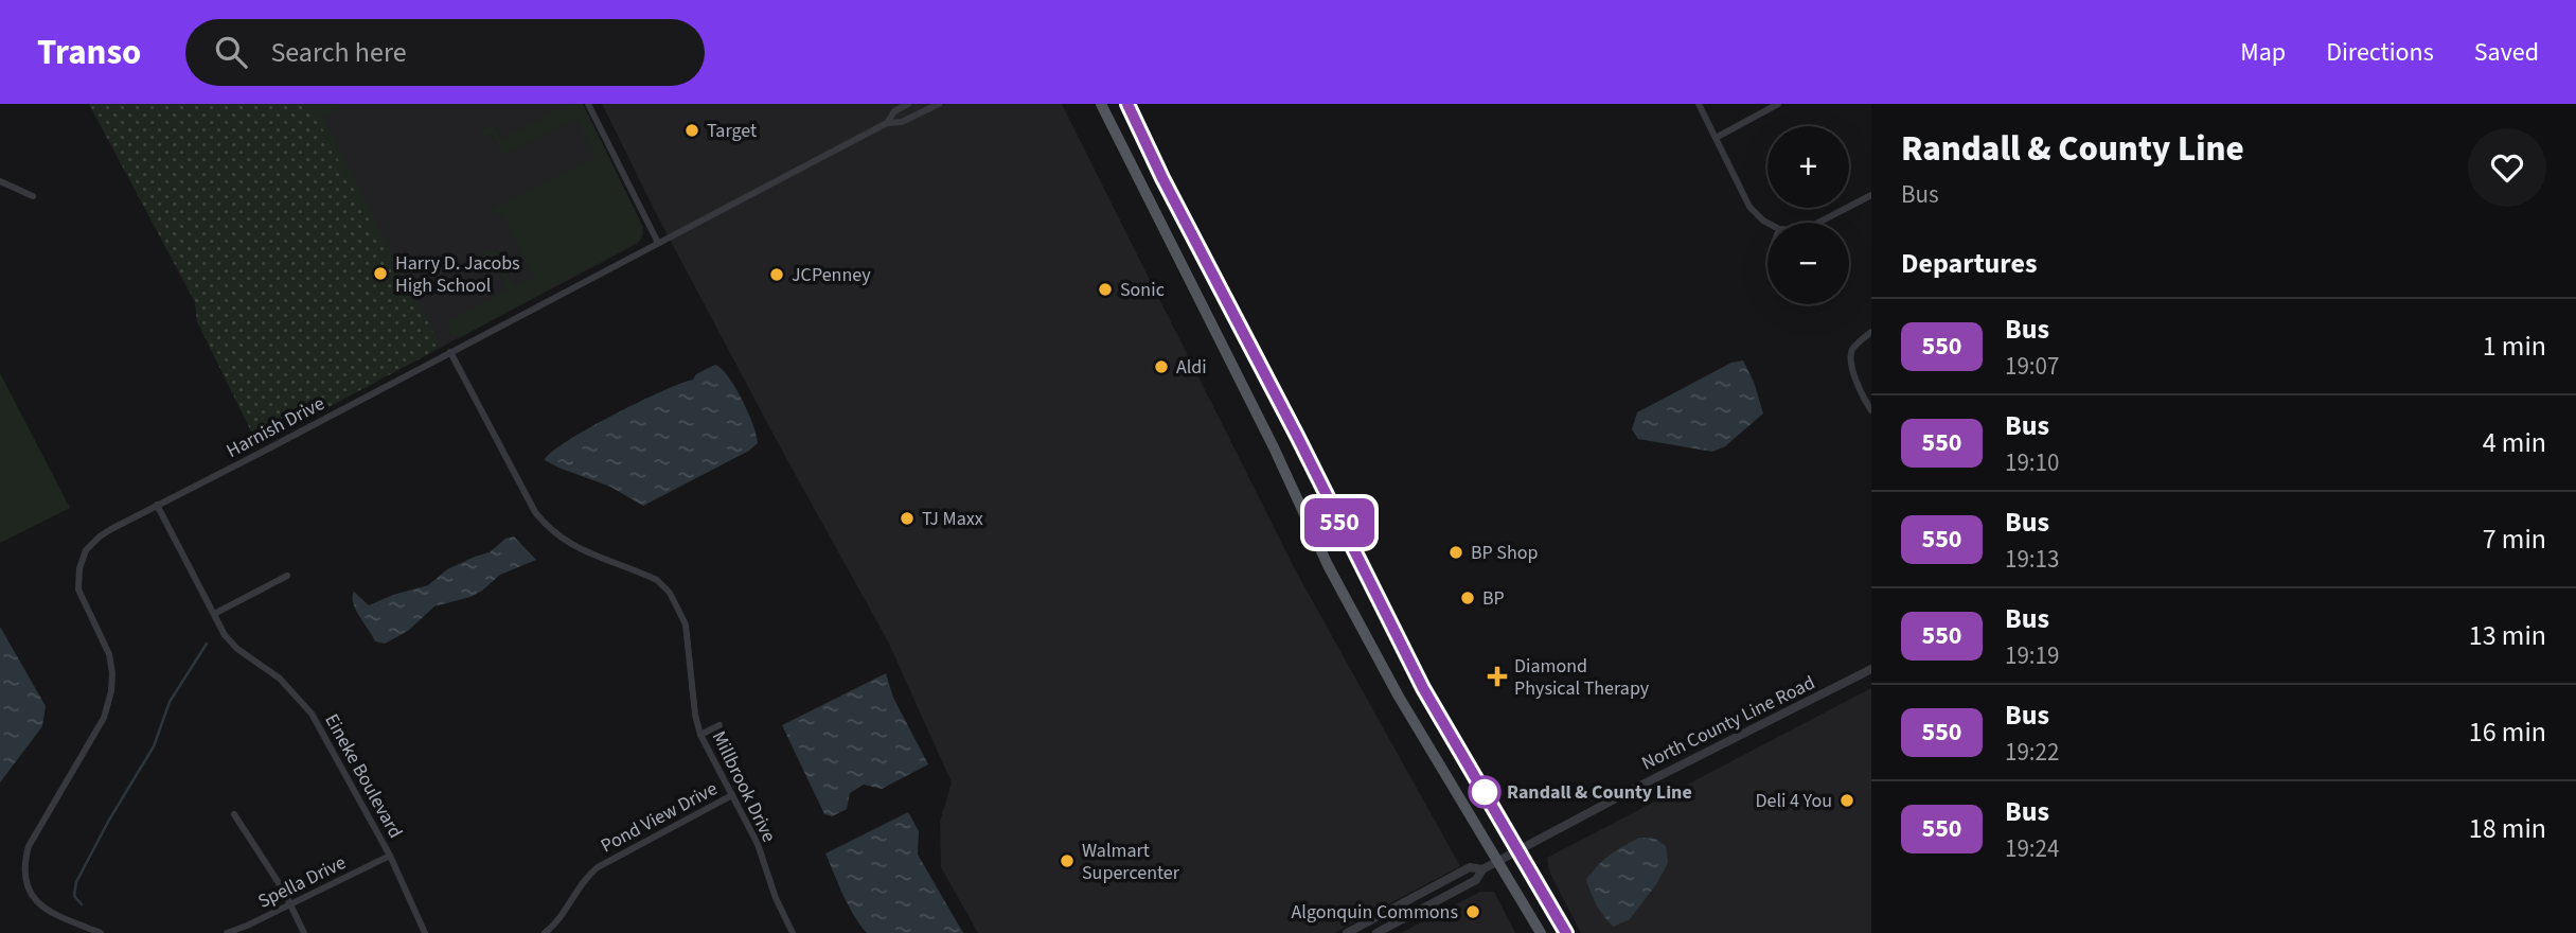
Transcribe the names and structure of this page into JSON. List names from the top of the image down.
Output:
{
  "streets": {
    "street": [
      "Harnish Drive",
      "North County Line Road",
      "Eineke Boulevard",
      "Millbrook Drive",
      "Pond View Drive",
      "Spella Drive"
    ]
  },
  "crossings": [
    ["Harnish Drive", "Eineke Boulevard"],
    ["Harnish Drive", "Millbrook Drive"],
    ["Eineke Boulevard", "Spella Drive"],
    ["Millbrook Drive", "Pond View Drive"]
  ],
  "places": {
    "other": [
      "Target",
      "Harry D. Jacobs High School",
      "JCPenney",
      "Sonic",
      "Aldi",
      "TJ Maxx",
      "BP Shop",
      "BP",
      "Randall & County Line",
      "Deli 4 You",
      "Walmart Supercenter",
      "Algonquin Commons"
    ],
    "health": ["Diamond Physical Therapy"]
  },
  "lines": ["bus line 550"],
  "page": {
    "header": "Transo",
    "search": "Search here",
    "nav": ["Map", "Directions", "Saved"],
    "on_map": "550",
    "heading": [
      ["Randall & County Line", "Bus"],
      "Departures"
    ],
    "map_buttons": ["+", "−"],
    "list": [
      {
        "mark": "550",
        "name": "Bus",
        "note": "19:07",
        "value": "1 min"
      },
      {
        "mark": "550",
        "name": "Bus",
        "note": "19:10",
        "value": "4 min"
      },
      {
        "mark": "550",
        "name": "Bus",
        "note": "19:13",
        "value": "7 min"
      },
      {
        "mark": "550",
        "name": "Bus",
        "note": "19:19",
        "value": "13 min"
      },
      {
        "mark": "550",
        "name": "Bus",
        "note": "19:22",
        "value": "16 min"
      },
      {
        "mark": "550",
        "name": "Bus",
        "note": "19:24",
        "value": "18 min"
      }
    ]
  }
}
